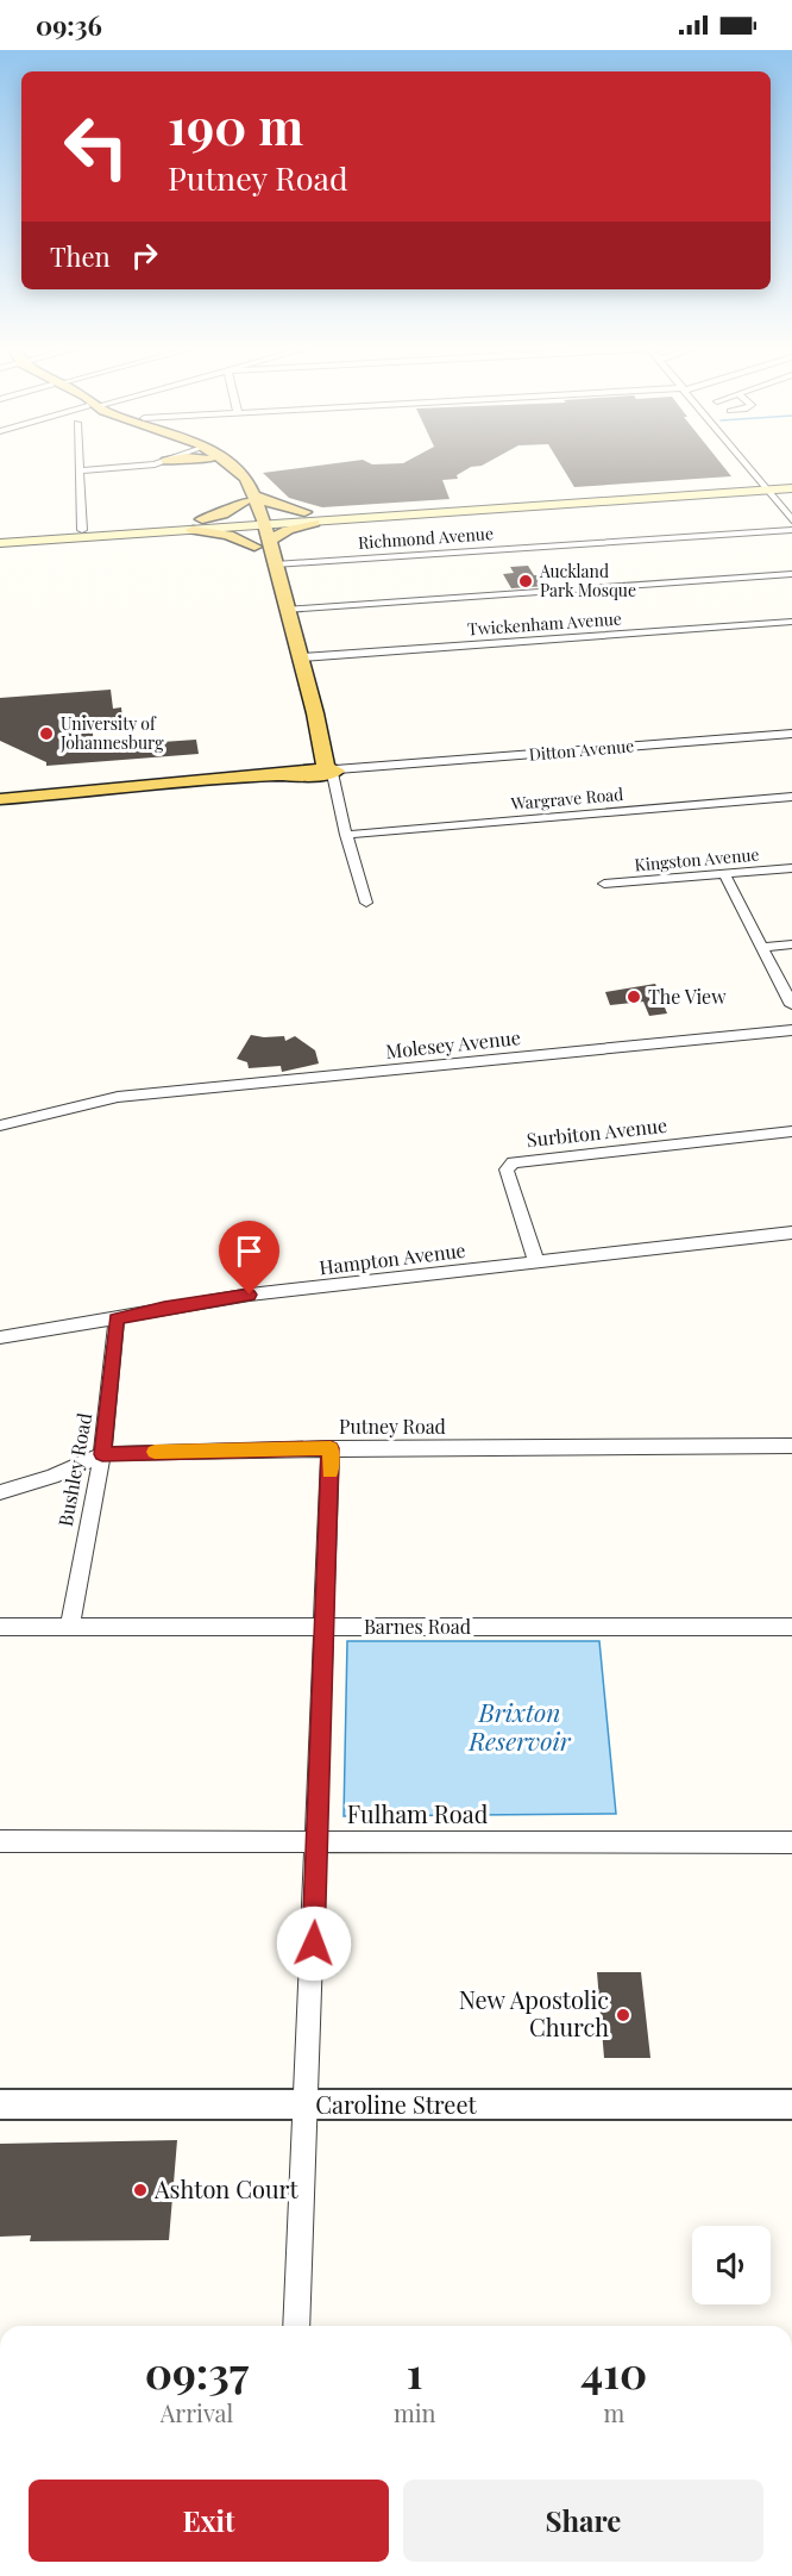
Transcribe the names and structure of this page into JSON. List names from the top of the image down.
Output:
{
  "streets": {
    "main road": ["Ditton Avenue"],
    "street": [
      "Richmond Avenue",
      "Twickenham Avenue",
      "Wargrave Road",
      "Kingston Avenue",
      "Molesey Avenue",
      "Surbiton Avenue",
      "Hampton Avenue",
      "Putney Road",
      "Bushley Road",
      "Barnes Road",
      "Fulham Road",
      "Caroline Street"
    ]
  },
  "crossings": [
    ["Surbiton Avenue", "Hampton Avenue"],
    ["Hampton Avenue", "Bushley Road"],
    ["Putney Road", "Bushley Road"],
    ["Bushley Road", "Barnes Road"]
  ],
  "water": ["Brixton Reservoir"],
  "places": [
    "Auckland Park Mosque",
    "University of Johannesburg",
    "The View",
    "New Apostolic Church",
    "Ashton Court"
  ],
  "page": {
    "status": "09:36",
    "turn": ["190 m", "Putney Road"],
    "then": "Then",
    "eta": [
      "09:37",
      "Arrival",
      "1",
      "min",
      "410",
      "m"
    ],
    "buttons": ["Exit", "Share"]
  }
}
